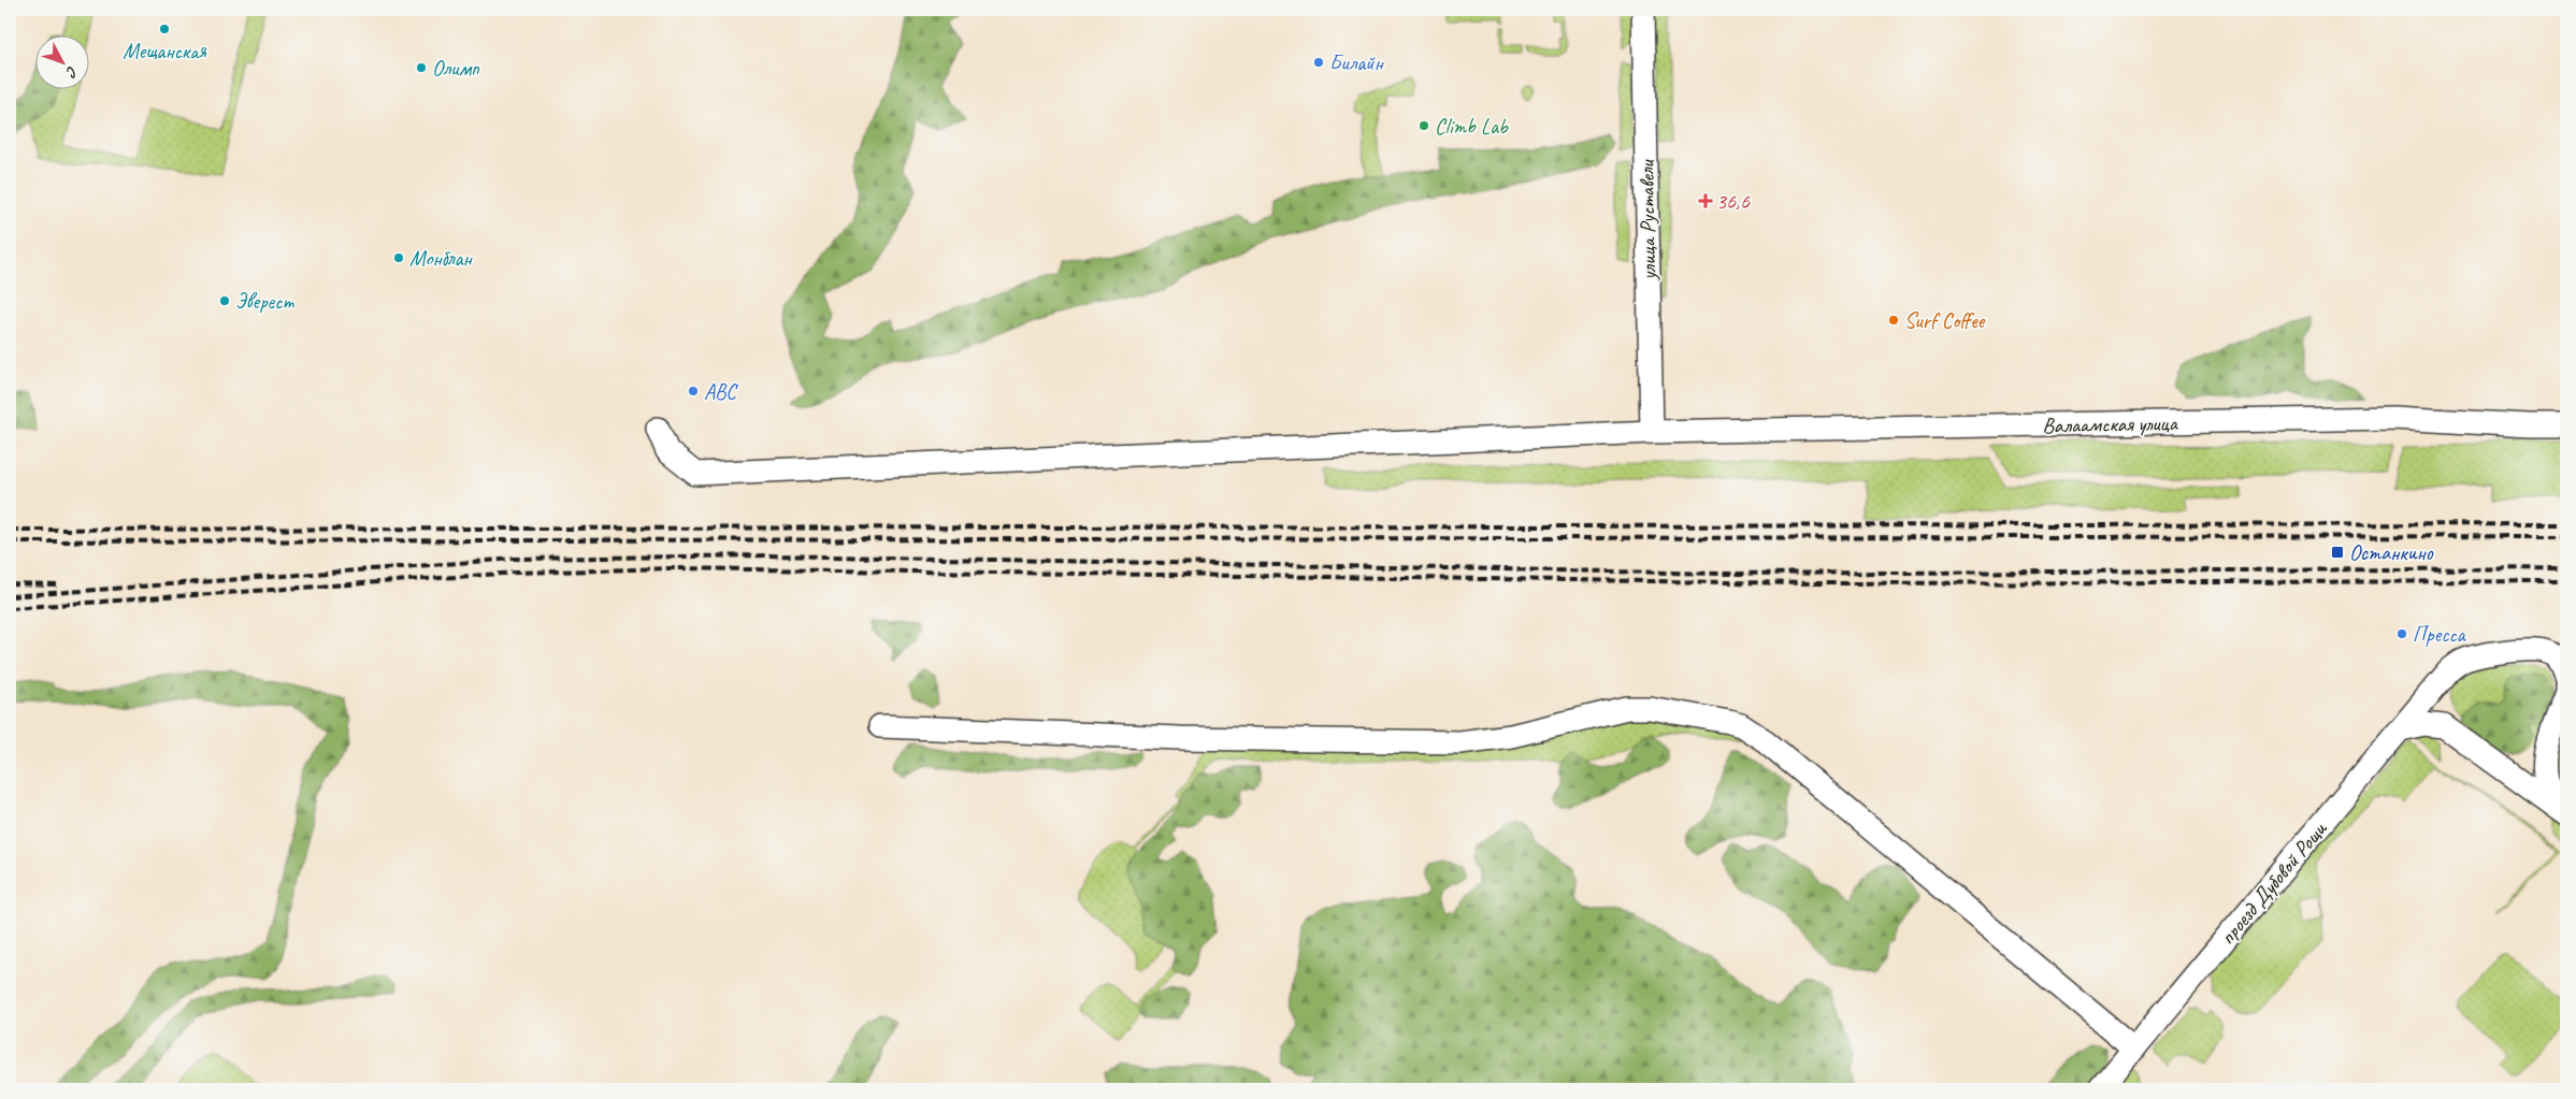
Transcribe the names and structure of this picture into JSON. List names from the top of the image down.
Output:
{
  "streets": {
    "street": ["улица Руставели", "Валаамская улица", "проезд Дубовой Рощи"]
  },
  "crossings": [
    ["улица Руставели", "Валаамская улица"]
  ],
  "places": {
    "other": [
      "Мещанская",
      "Билайн",
      "Олимп",
      "Climb Lab",
      "Монблан",
      "Эверест",
      "Surf Coffee",
      "ABC",
      "Пресса"
    ],
    "health": ["36,6"],
    "transit": ["Останкино"]
  },
  "north": "bottom right"
}
